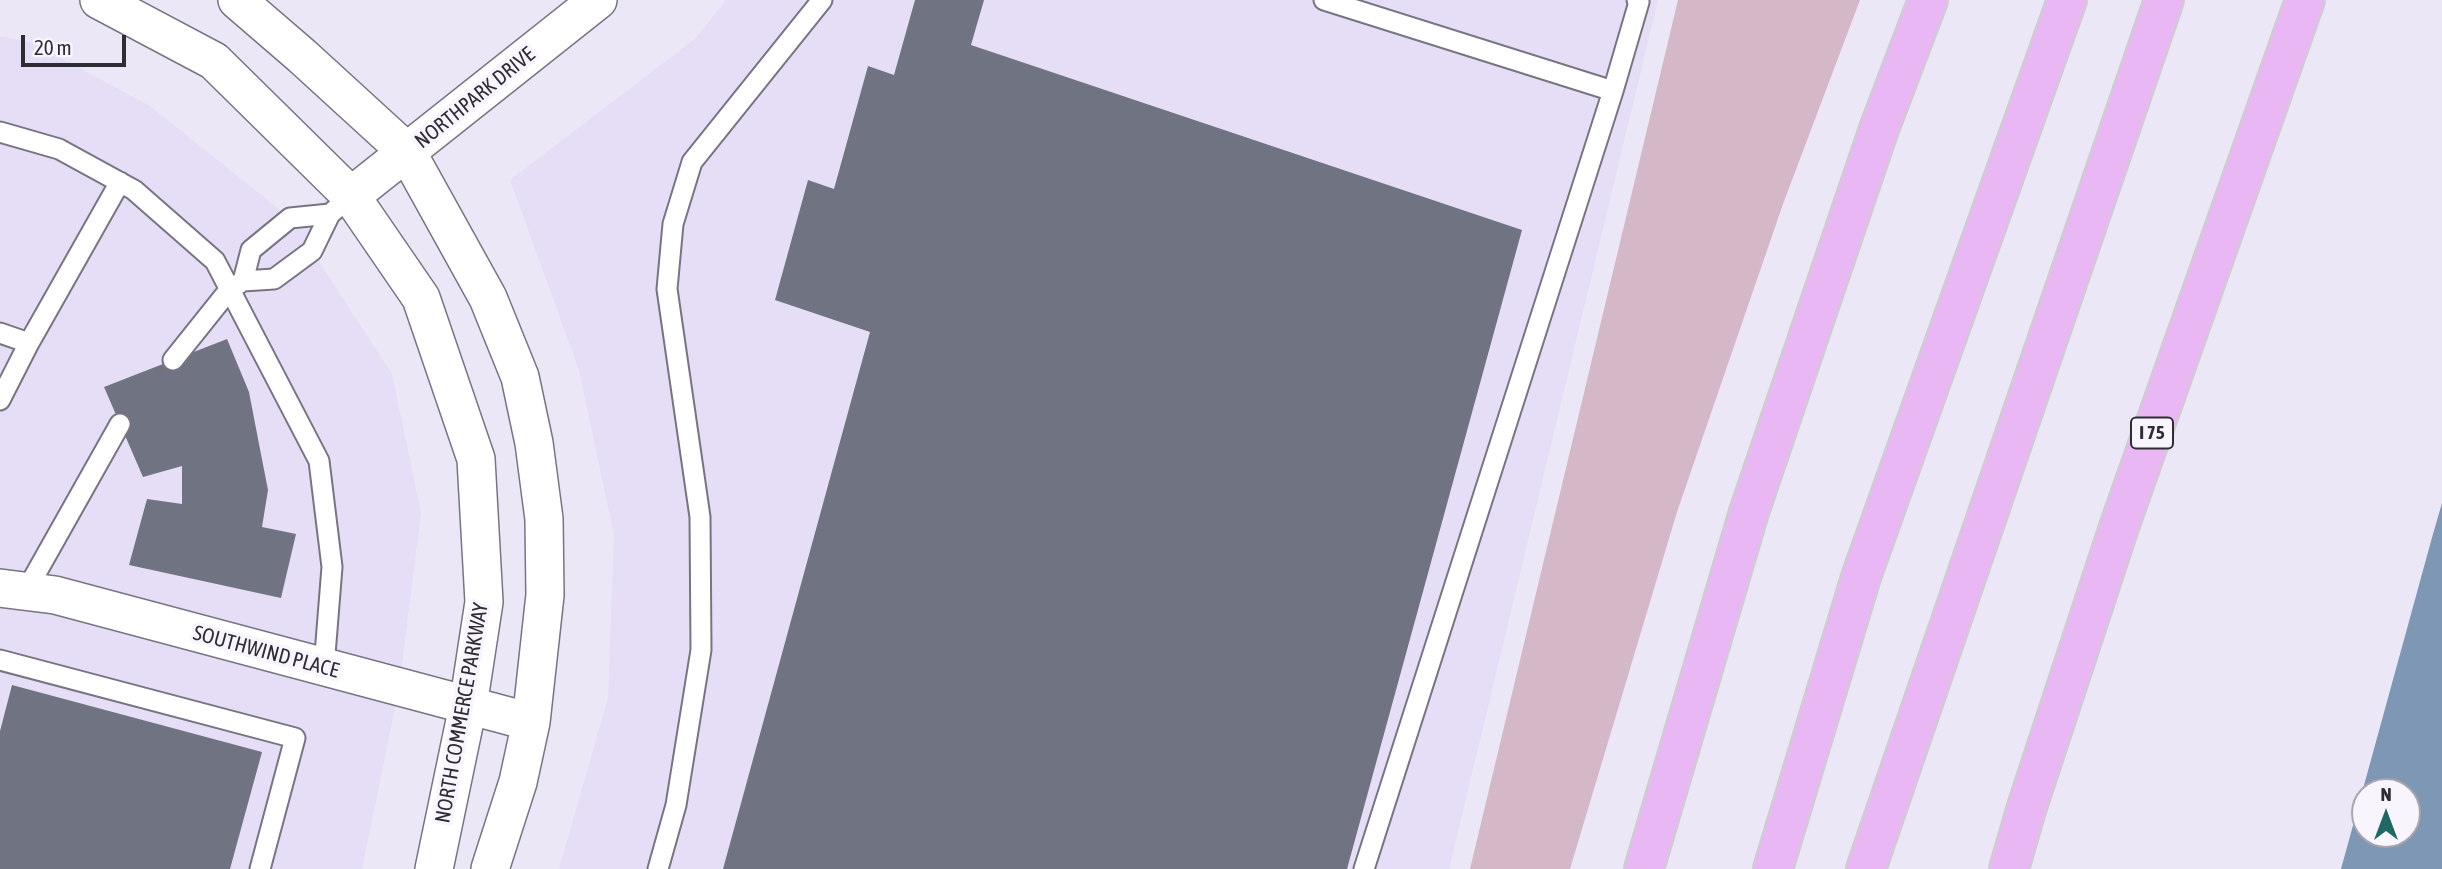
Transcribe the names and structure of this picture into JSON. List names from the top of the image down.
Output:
{
  "streets": {
    "highway": ["I 75"],
    "street": ["NORTHPARK DRIVE", "SOUTHWIND PLACE", "NORTH COMMERCE PARKWAY"]
  },
  "crossings": [
    ["NORTHPARK DRIVE", "NORTH COMMERCE PARKWAY"],
    ["SOUTHWIND PLACE", "NORTH COMMERCE PARKWAY"]
  ],
  "scale_bar": "20 m",
  "north": "top"
}
